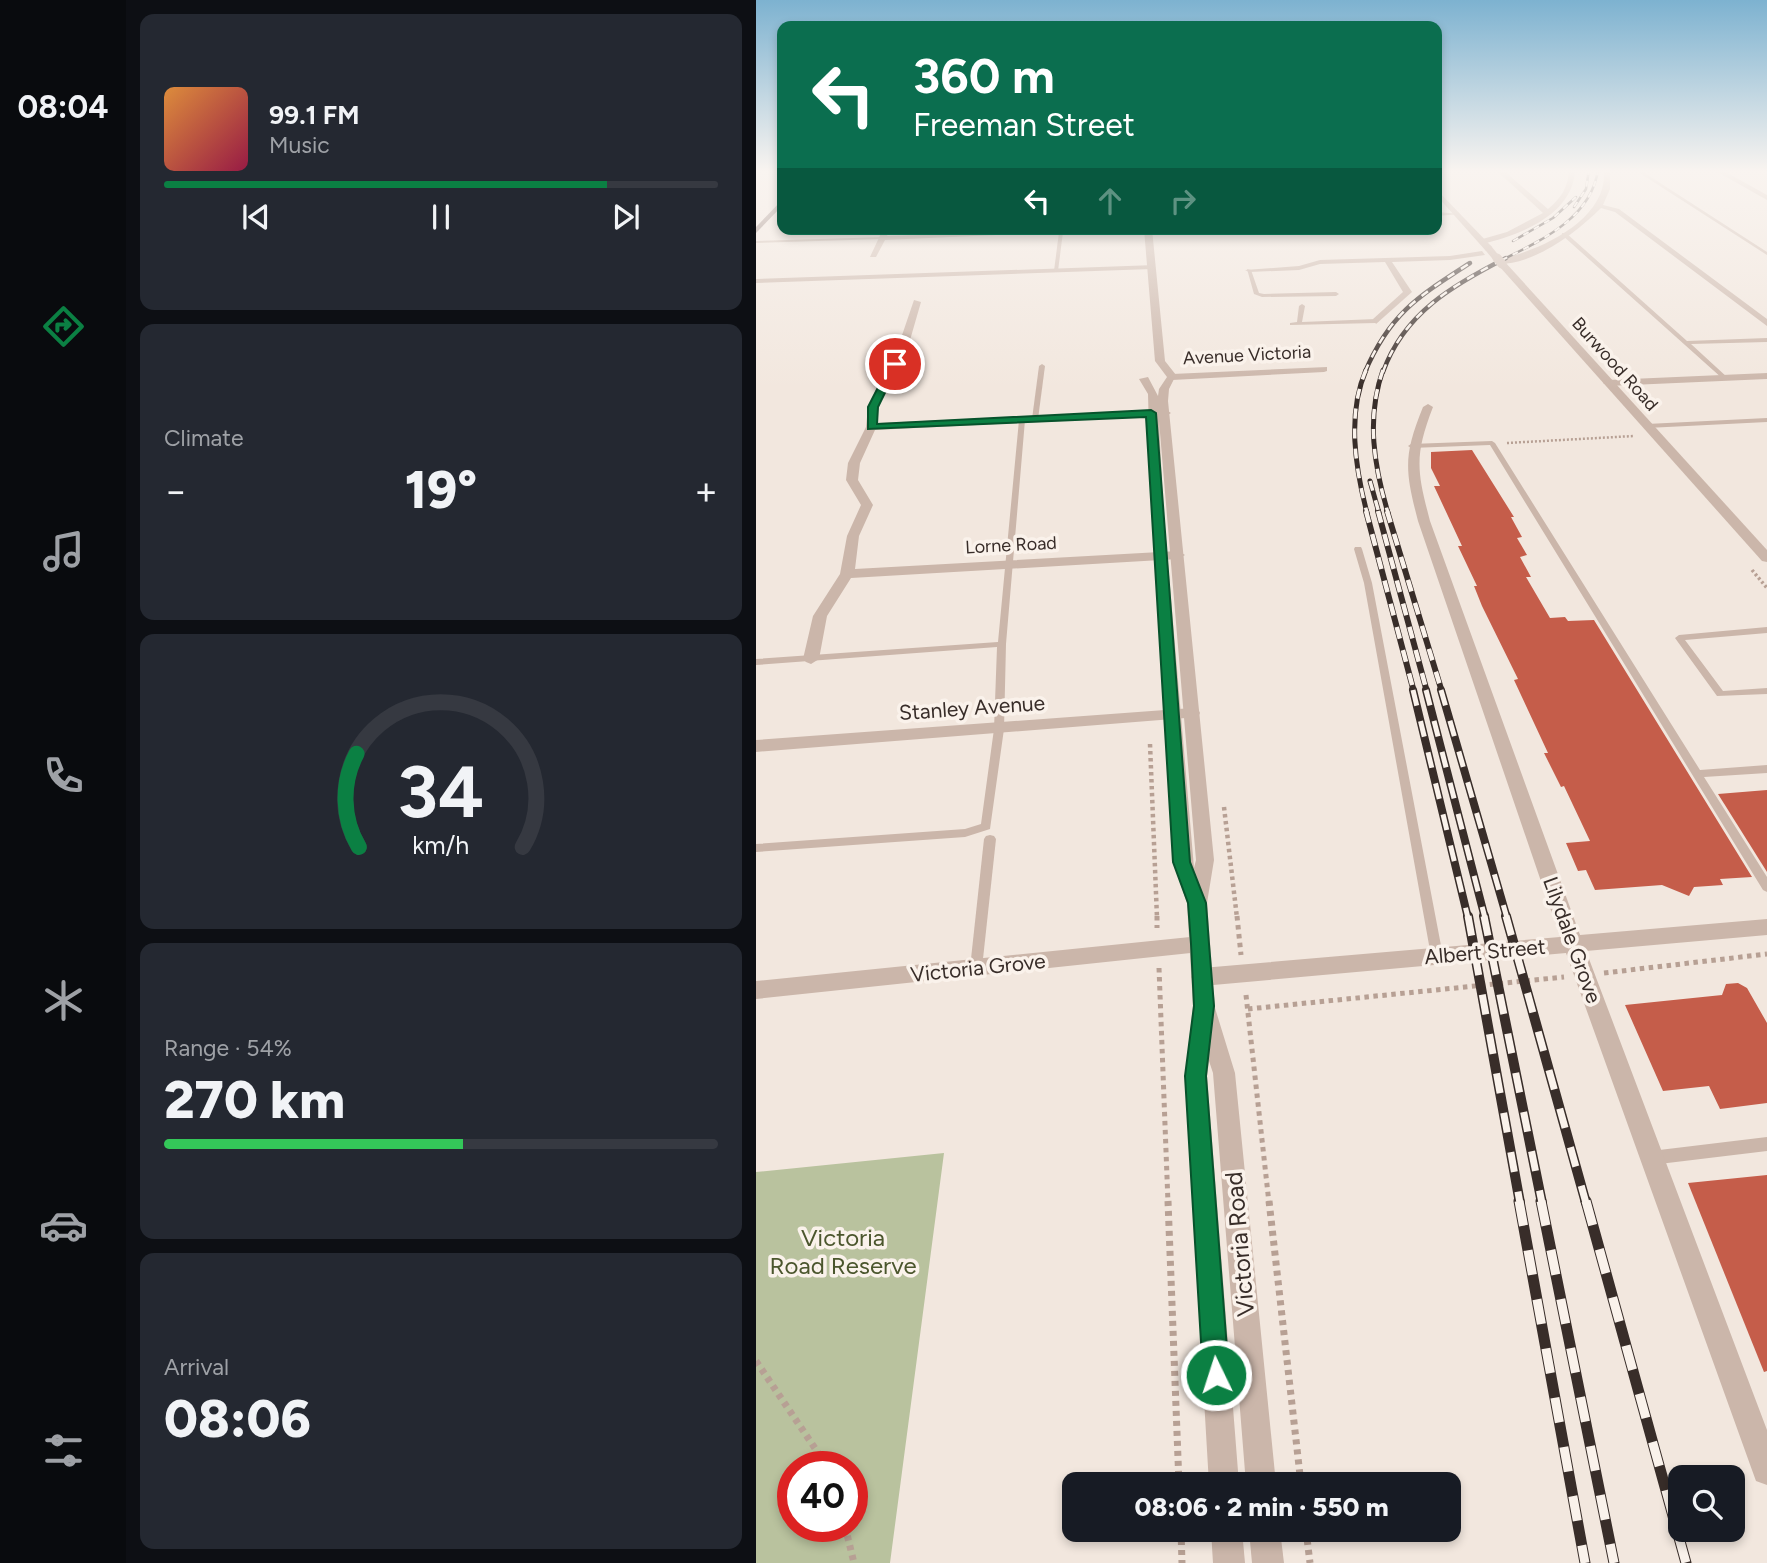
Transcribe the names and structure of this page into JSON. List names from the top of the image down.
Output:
{
  "streets": {
    "street": [
      "Avenue Victoria",
      "Burwood Road",
      "Lorne Road",
      "Stanley Avenue",
      "Lilydale Grove",
      "Albert Street",
      "Victoria Grove",
      "Victoria Road"
    ]
  },
  "crossings": [
    ["Avenue Victoria", "Victoria Road"],
    ["Lorne Road", "Victoria Road"],
    ["Stanley Avenue", "Victoria Road"],
    ["Lilydale Grove", "Albert Street"],
    ["Albert Street", "Victoria Road"],
    ["Victoria Grove", "Victoria Road"]
  ],
  "parks": ["Victoria Road Reserve"],
  "page": {
    "tabs": "08:04",
    "turn": ["360 m", "Freeman Street"],
    "song": ["99.1 FM", "Music"],
    "tile": [
      "Climate",
      ["Range · 54%", "270 km"],
      ["Arrival", "08:06"]
    ],
    "heat": ["−", "19°", "+"],
    "limit": "40",
    "trip": "08:06 · 2 min · 550 m",
    "gauge": ["34", "km/h"]
  }
}
